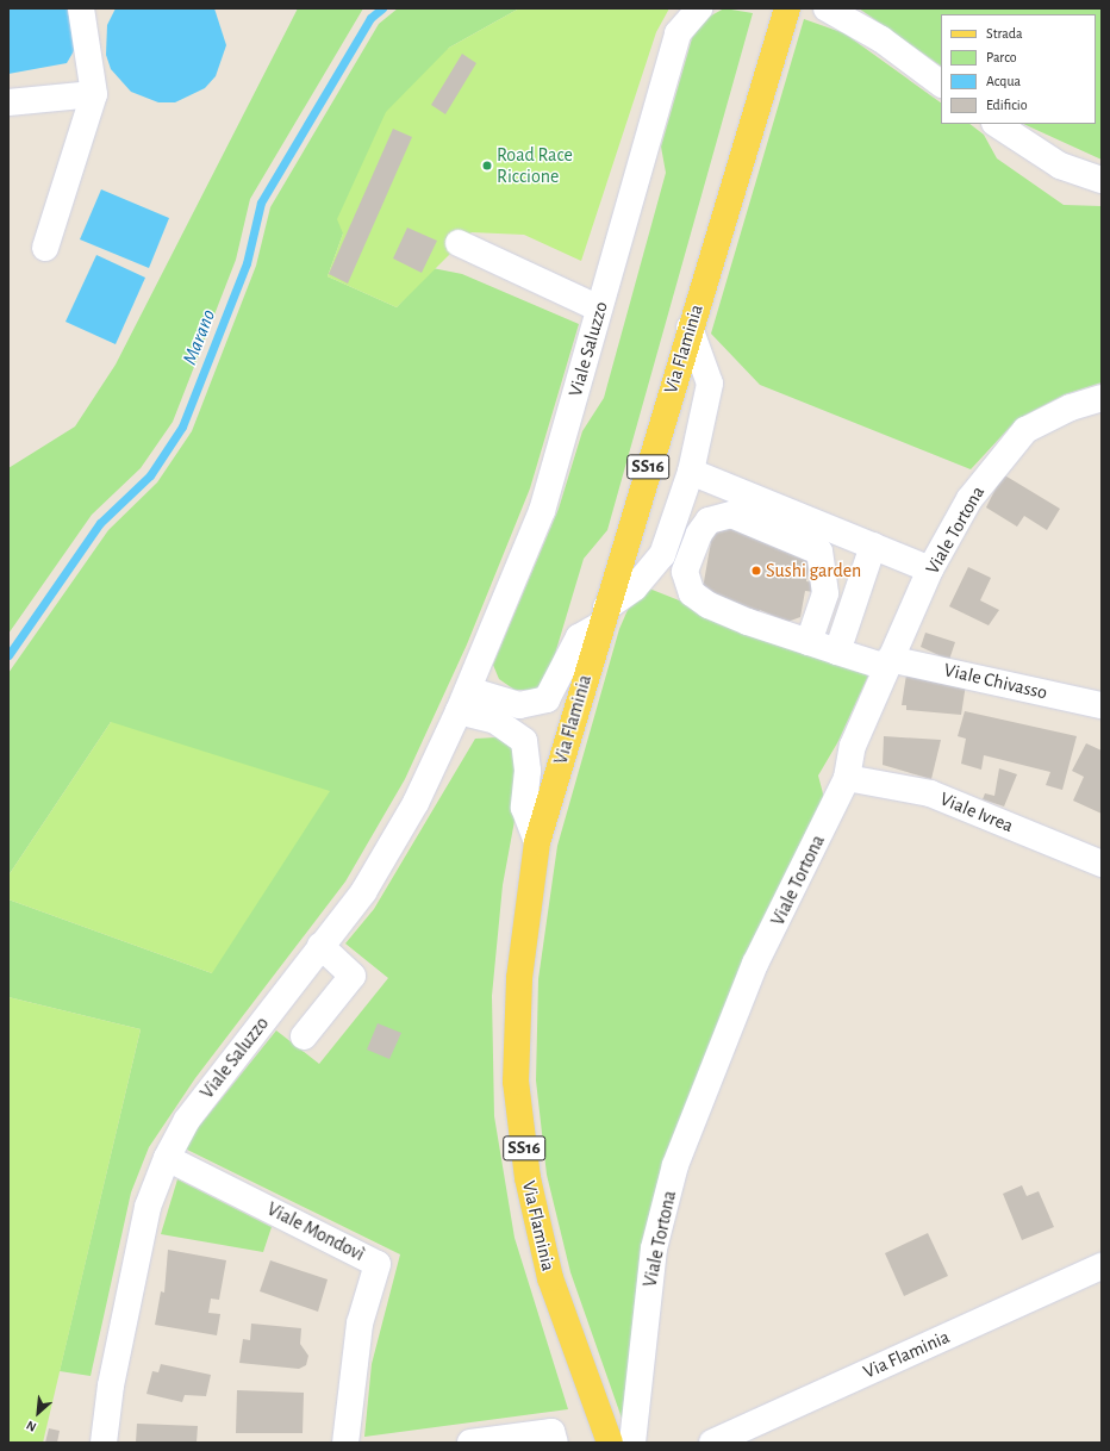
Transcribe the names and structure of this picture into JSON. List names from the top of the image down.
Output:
{
  "streets": {
    "main road": ["Via Flaminia", "SS16"],
    "street": [
      "Viale Saluzzo",
      "Viale Tortona",
      "Viale Chivasso",
      "Viale Ivrea",
      "Viale Mondovì"
    ]
  },
  "crossings": [
    ["Viale Saluzzo", "Viale Mondovì"],
    ["Viale Tortona", "Viale Chivasso"],
    ["Viale Tortona", "Viale Ivrea"]
  ],
  "water": ["Marano"],
  "places": ["Road Race Riccione", "Sushi garden"],
  "legend": [
    "Strada",
    "Parco",
    "Acqua",
    "Edificio"
  ],
  "north": "bottom left"
}
